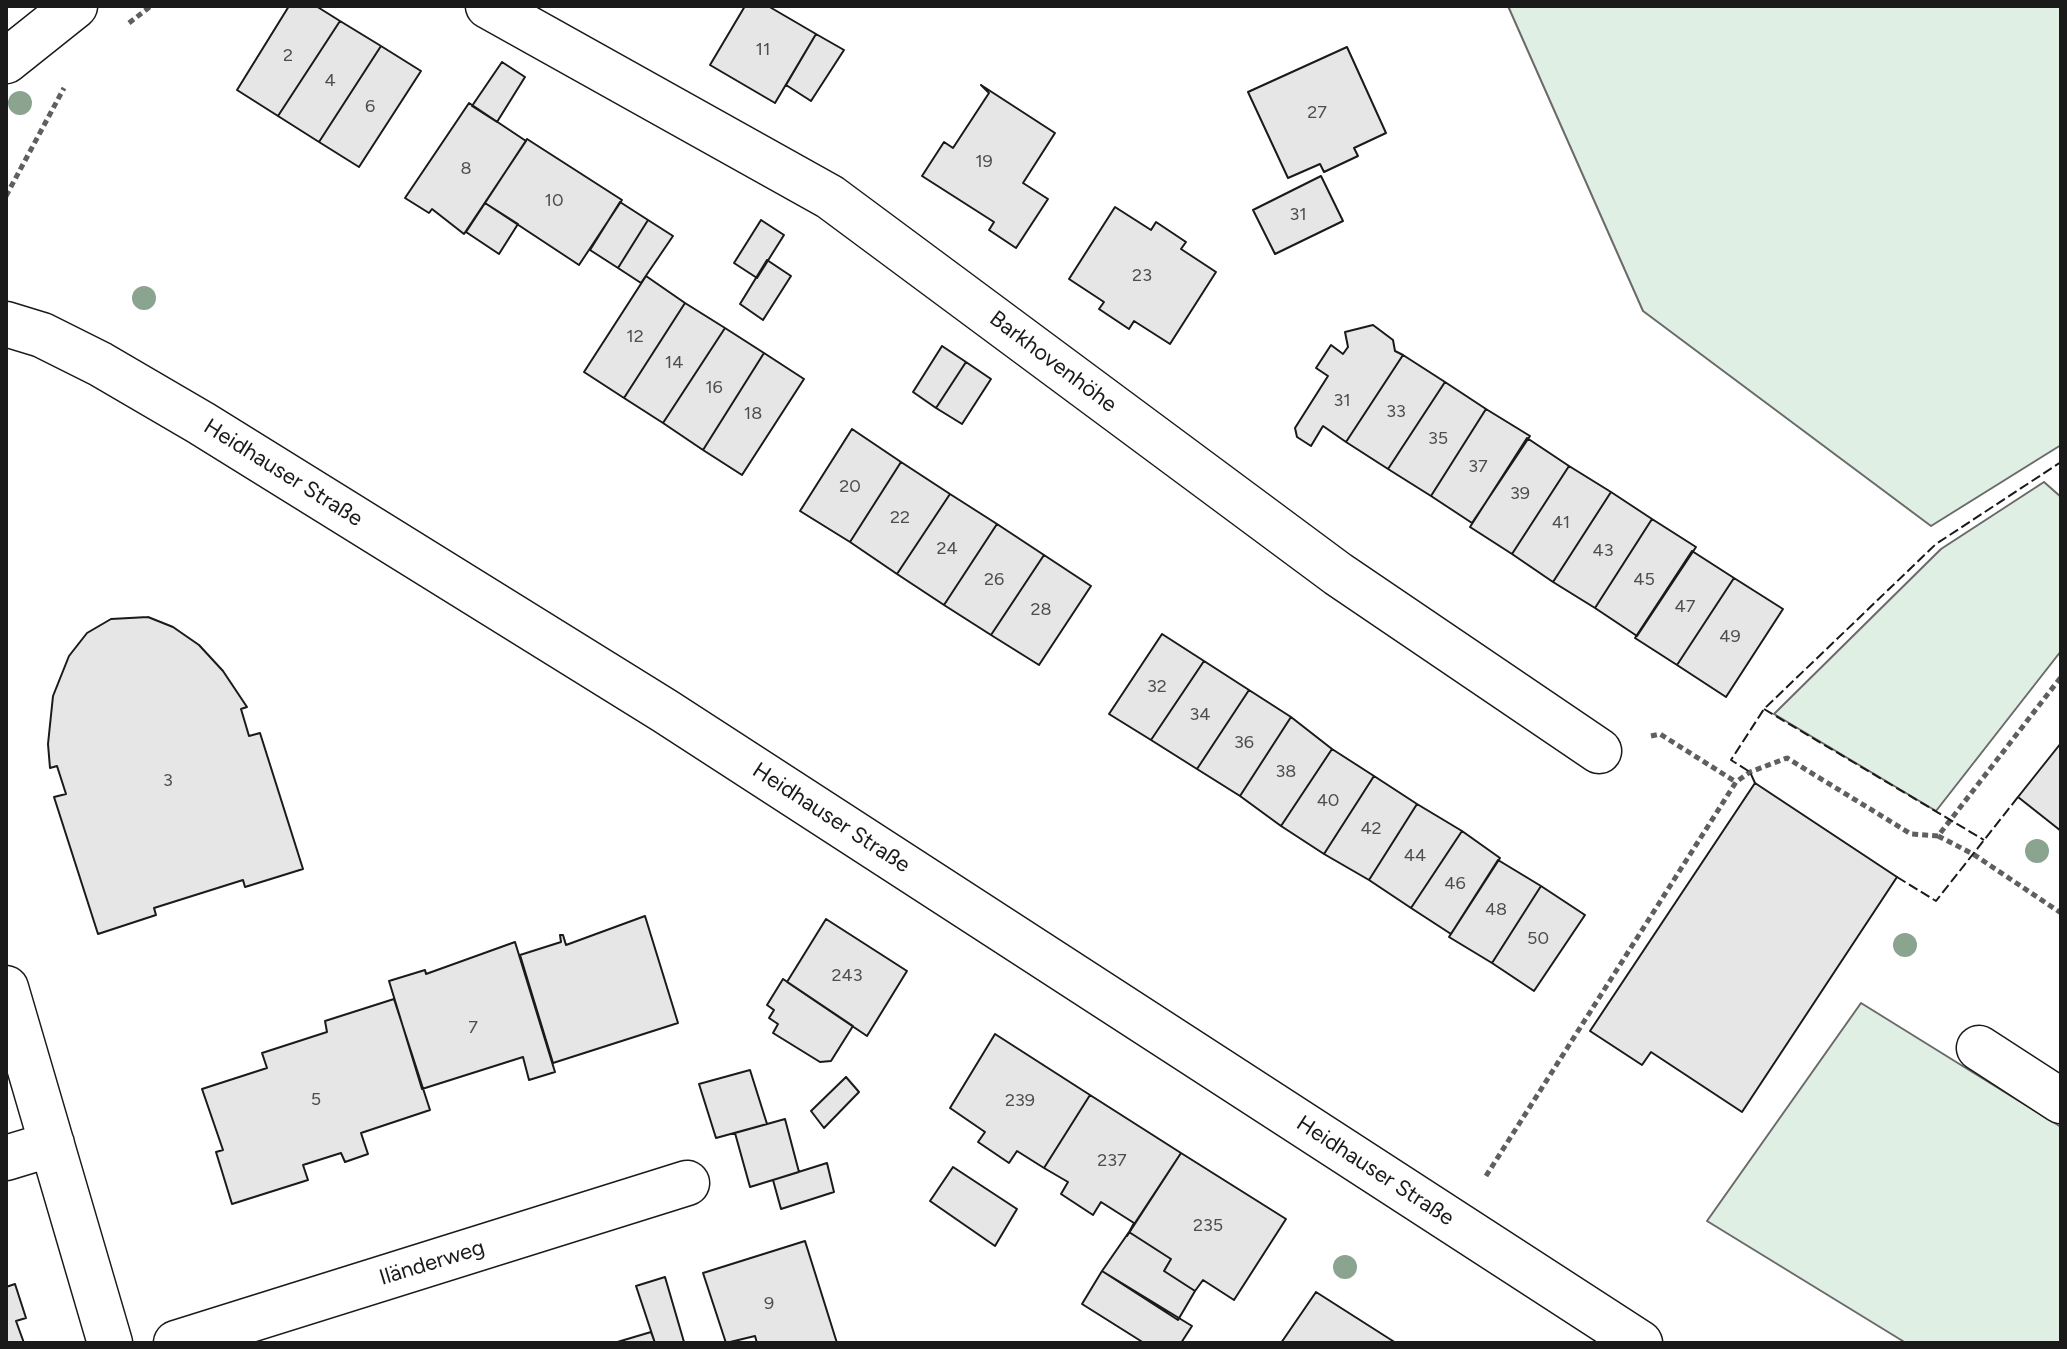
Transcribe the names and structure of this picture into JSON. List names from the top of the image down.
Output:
{
  "streets": {
    "main road": ["Barkhovenhöhe", "Heidhauser Straße", "Iländerweg"]
  },
  "house_numbers": [
    "11",
    "2",
    "4",
    "6",
    "27",
    "19",
    "8",
    "10",
    "31",
    "23",
    "12",
    "14",
    "16",
    "31",
    "33",
    "18",
    "35",
    "37",
    "20",
    "39",
    "22",
    "41",
    "24",
    "43",
    "26",
    "45",
    "47",
    "28",
    "49",
    "32",
    "34",
    "36",
    "38",
    "3",
    "40",
    "42",
    "44",
    "46",
    "48",
    "50",
    "243",
    "7",
    "5",
    "239",
    "237",
    "235",
    "9"
  ]
}
